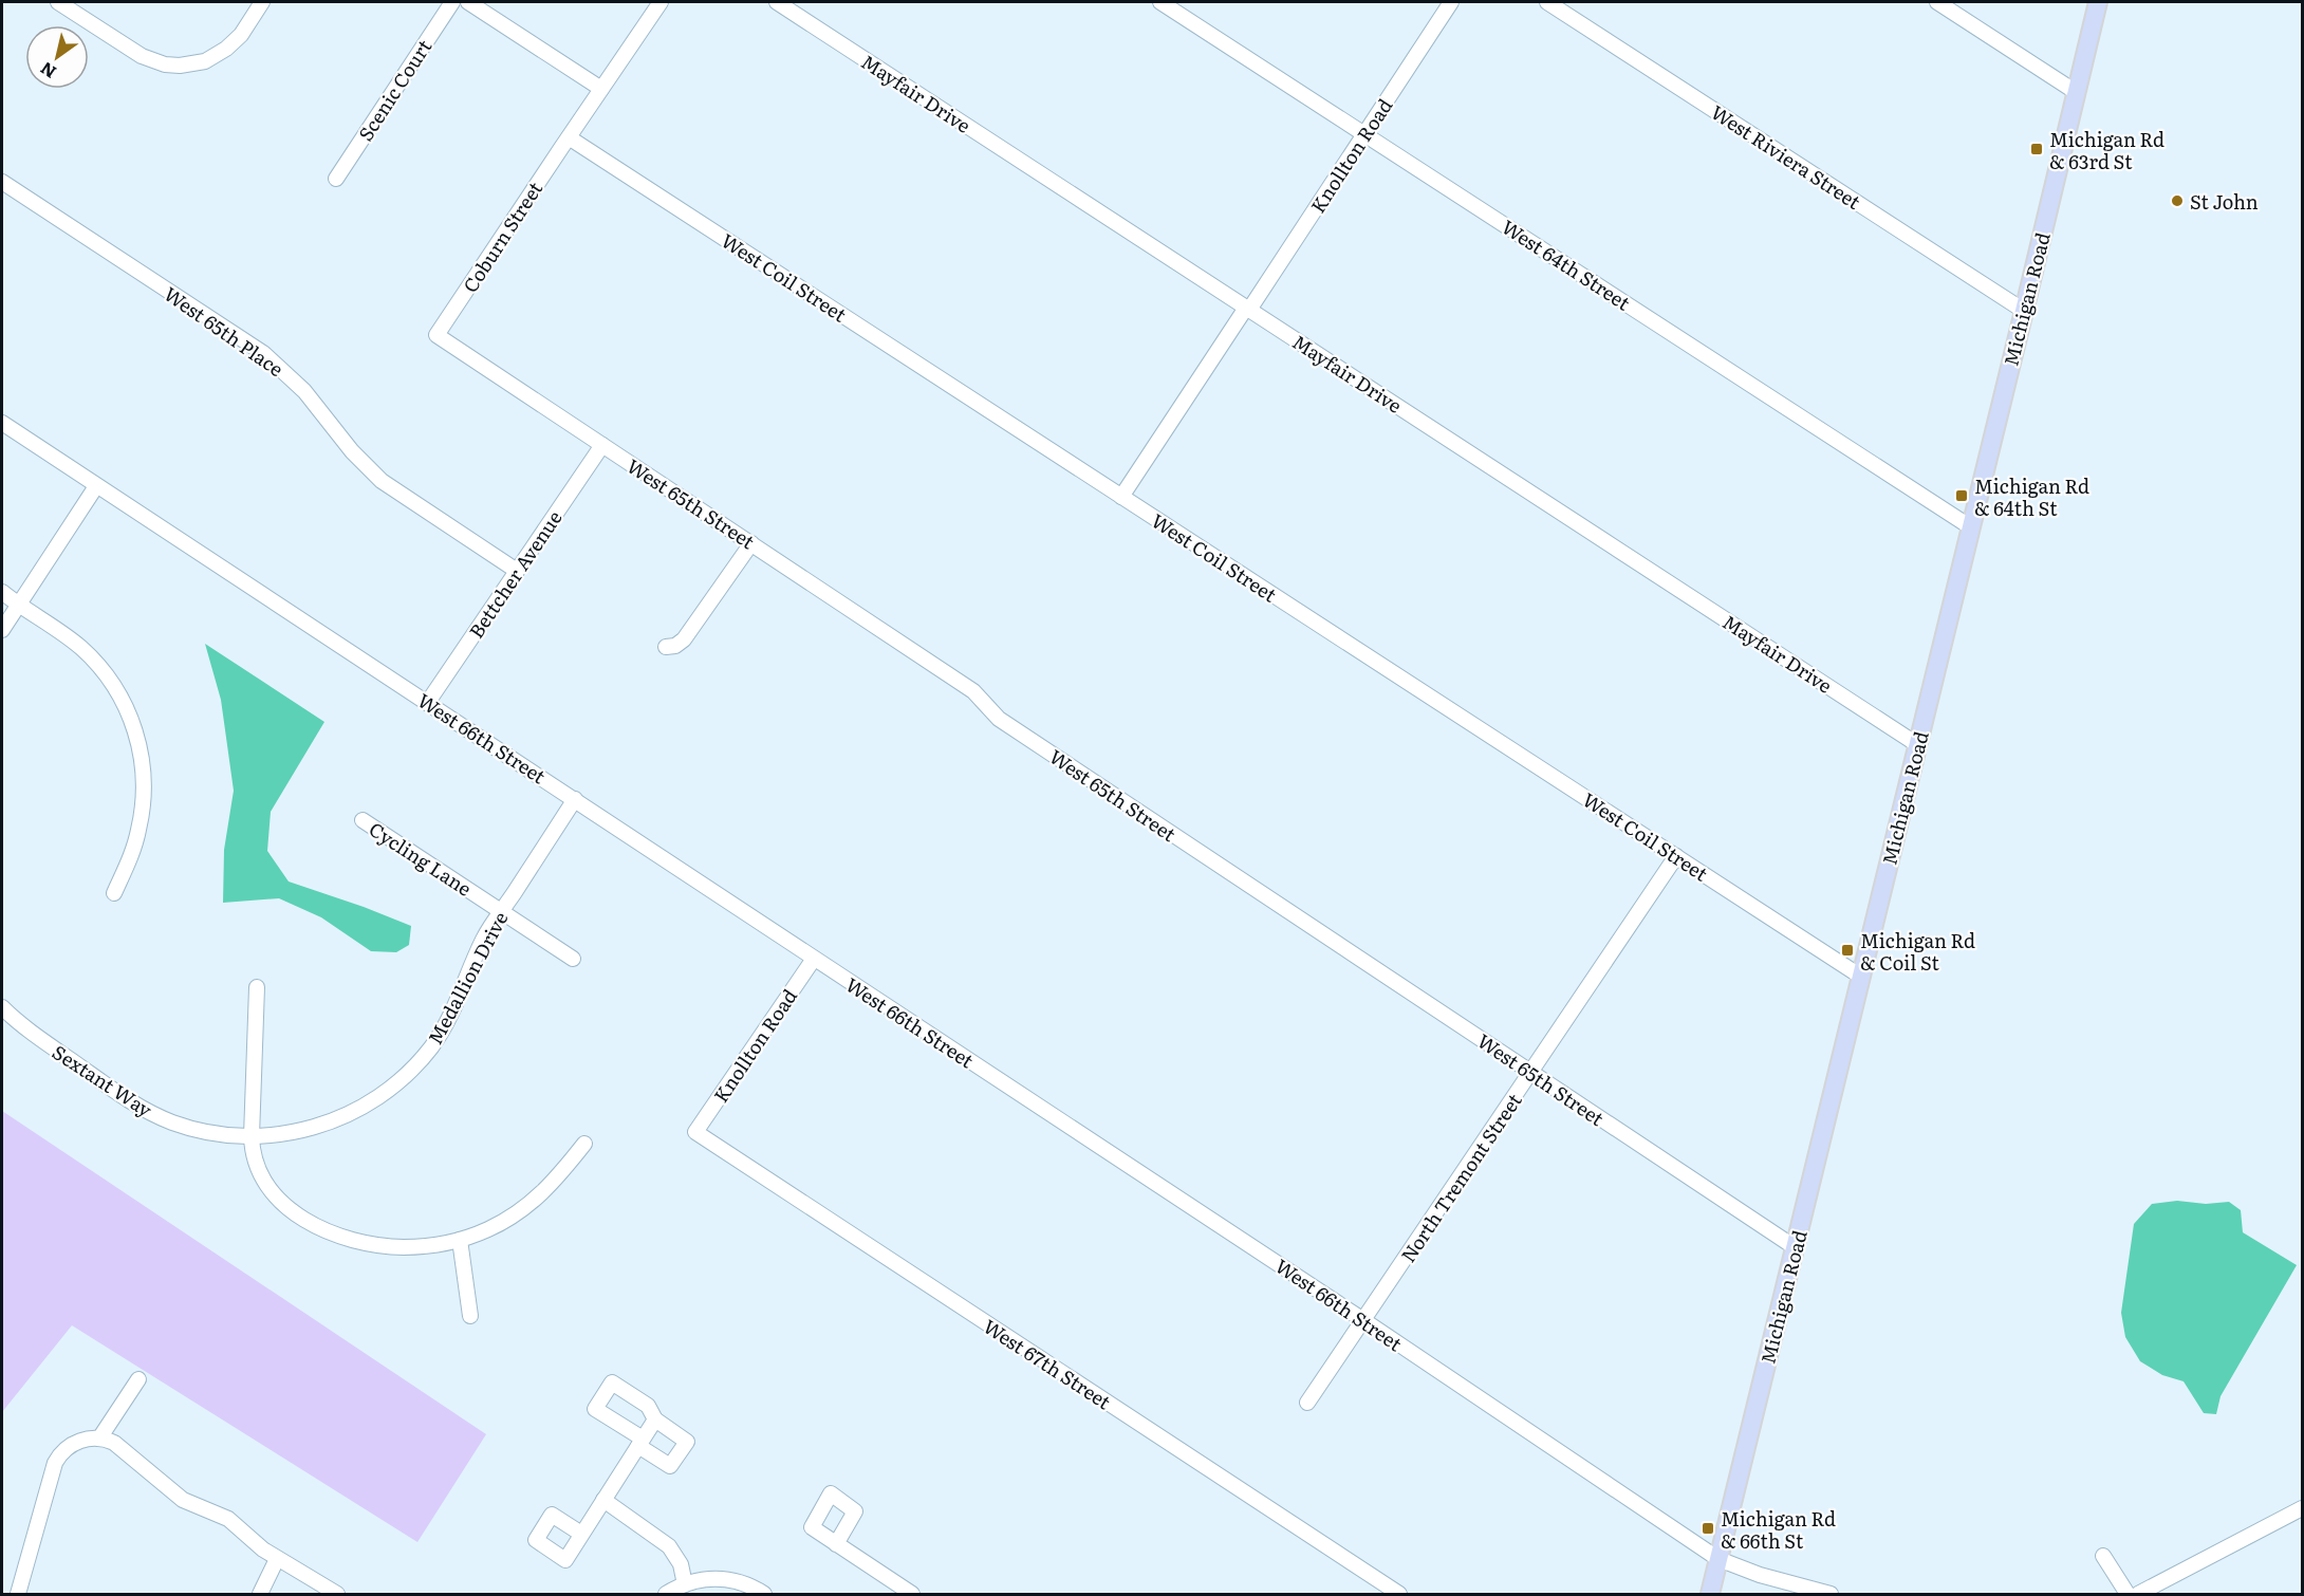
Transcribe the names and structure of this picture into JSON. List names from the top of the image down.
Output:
{
  "streets": {
    "main road": ["Michigan Road"],
    "street": [
      "Scenic Court",
      "Mayfair Drive",
      "Knollton Road",
      "West Riviera Street",
      "Coburn Street",
      "West 64th Street",
      "West Coil Street",
      "West 65th Place",
      "West 65th Street",
      "Bettcher Avenue",
      "West 66th Street",
      "Cycling Lane",
      "Medallion Drive",
      "Sextant Way",
      "North Tremont Street",
      "West 67th Street"
    ]
  },
  "crossings": [
    ["Mayfair Drive", "Knollton Road"],
    ["Mayfair Drive", "Michigan Road"],
    ["Knollton Road", "West 64th Street"],
    ["Knollton Road", "West Coil Street"],
    ["Knollton Road", "West 66th Street"],
    ["Knollton Road", "West 67th Street"],
    ["West Riviera Street", "Michigan Road"],
    ["Coburn Street", "West Coil Street"],
    ["Coburn Street", "West 65th Street"],
    ["West 64th Street", "Michigan Road"],
    ["West Coil Street", "Michigan Road"],
    ["West Coil Street", "North Tremont Street"],
    ["Michigan Road", "West 65th Street"],
    ["Michigan Road", "West 66th Street"],
    ["West 65th Place", "Bettcher Avenue"],
    ["West 65th Street", "Bettcher Avenue"],
    ["West 65th Street", "North Tremont Street"],
    ["Bettcher Avenue", "West 66th Street"],
    ["West 66th Street", "Medallion Drive"],
    ["West 66th Street", "North Tremont Street"],
    ["Cycling Lane", "Medallion Drive"],
    ["Medallion Drive", "Sextant Way"]
  ],
  "places": {
    "transit": [
      "Michigan Rd & 63rd St",
      "Michigan Rd & 64th St",
      "Michigan Rd & Coil St",
      "Michigan Rd & 66th St"
    ],
    "other": ["St John"]
  },
  "north": "bottom left"
}
